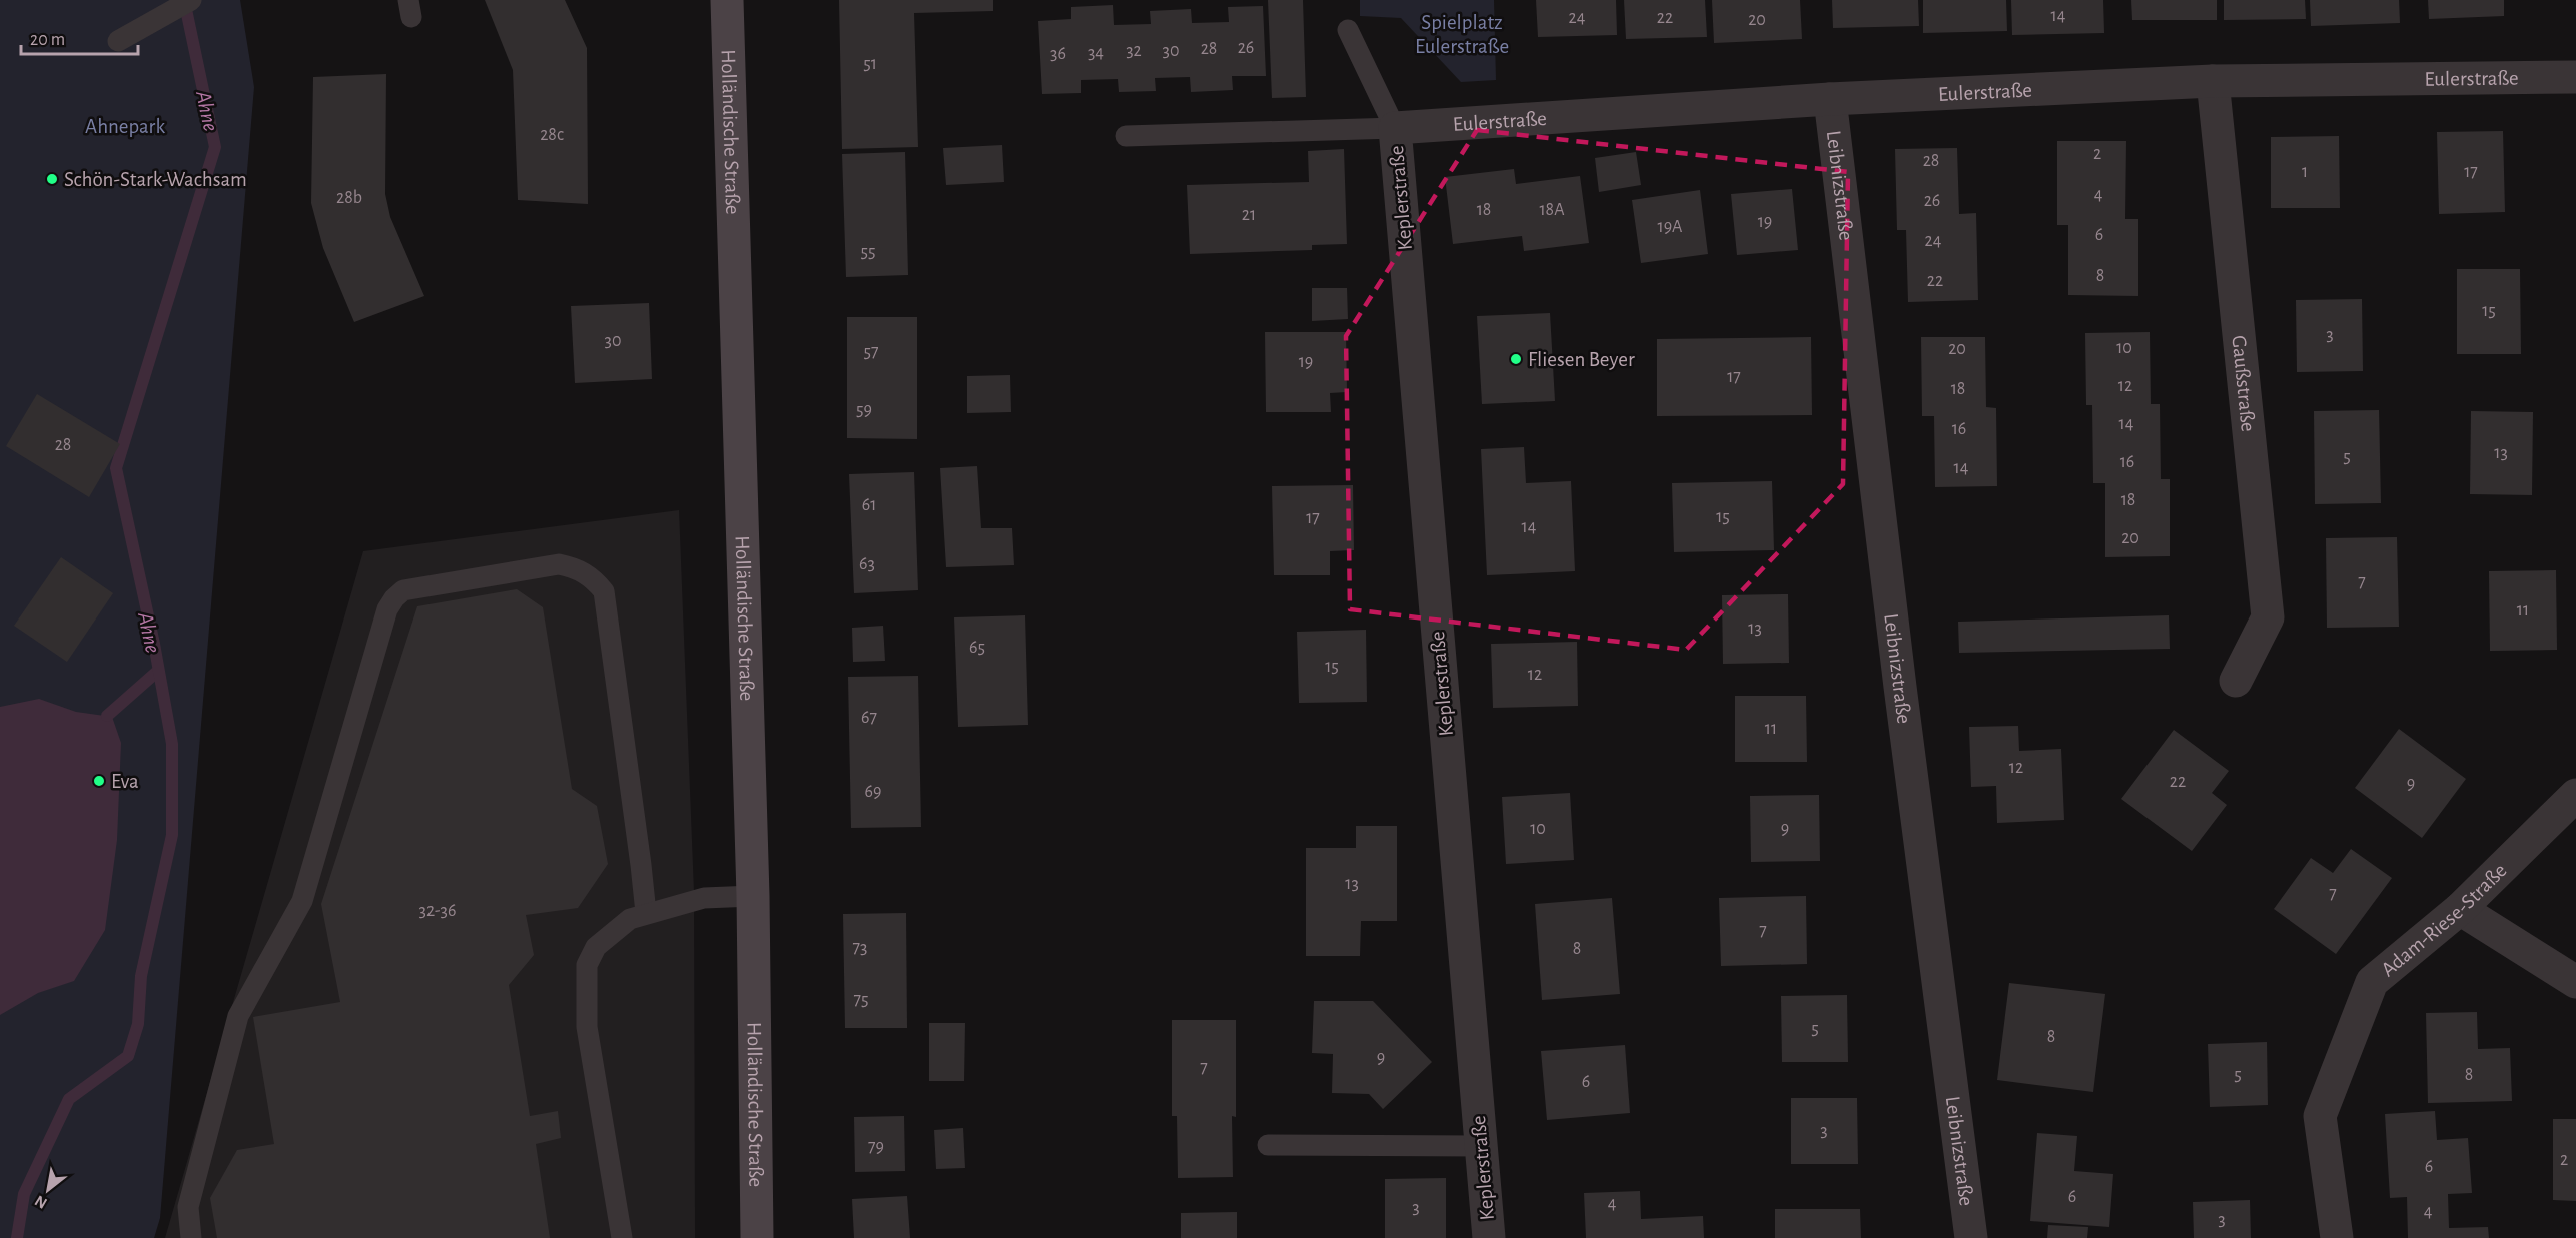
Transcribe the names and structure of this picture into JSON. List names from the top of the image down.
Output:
{
  "streets": {
    "street": [
      "Eulerstraße",
      "Holländische Straße",
      "Leibnizstraße",
      "Keplerstraße",
      "Gaußstraße",
      "Adam-Riese-Straße"
    ]
  },
  "crossings": [
    ["Eulerstraße", "Leibnizstraße"],
    ["Eulerstraße", "Keplerstraße"],
    ["Eulerstraße", "Gaußstraße"]
  ],
  "water": ["Ahne"],
  "parks": ["Spielplatz Eulerstraße", "Ahnepark"],
  "places": ["Schön-Stark-Wachsam", "Fliesen Beyer", "Eva"],
  "house_numbers": [
    "14",
    "24",
    "22",
    "20",
    "26",
    "28",
    "32",
    "30",
    "34",
    "36",
    "51",
    "28c",
    "2",
    "28",
    "1",
    "17",
    "4",
    "28b",
    "26",
    "18",
    "18A",
    "21",
    "19",
    "19A",
    "6",
    "24",
    "55",
    "8",
    "22",
    "15",
    "3",
    "30",
    "10",
    "20",
    "57",
    "19",
    "17",
    "12",
    "18",
    "59",
    "14",
    "16",
    "28",
    "13",
    "5",
    "16",
    "14",
    "18",
    "61",
    "15",
    "17",
    "14",
    "20",
    "63",
    "7",
    "11",
    "13",
    "65",
    "15",
    "12",
    "67",
    "11",
    "12",
    "22",
    "9",
    "69",
    "10",
    "9",
    "13",
    "7",
    "32-36",
    "7",
    "73",
    "8",
    "75",
    "5",
    "8",
    "9",
    "7",
    "5",
    "8",
    "6",
    "3",
    "79",
    "2",
    "6",
    "6",
    "4",
    "3",
    "4",
    "3"
  ],
  "scale_bar": "20 m",
  "north": "bottom left"
}
